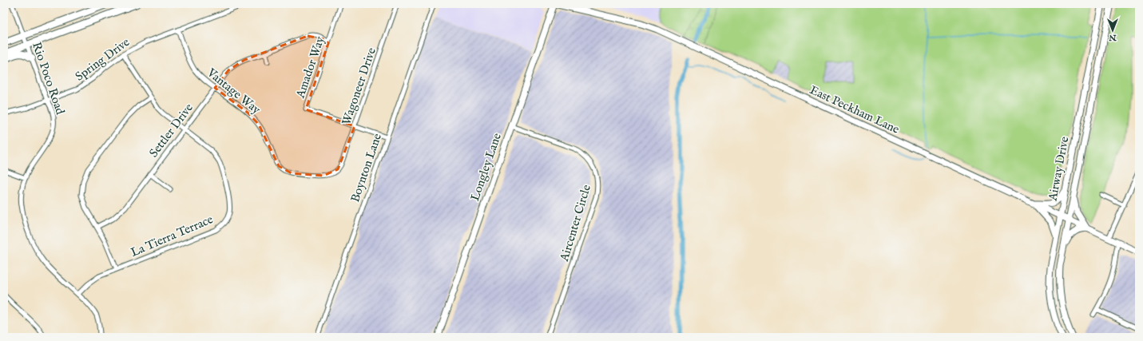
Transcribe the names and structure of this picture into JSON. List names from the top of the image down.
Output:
{
  "streets": {
    "main road": ["East Peckham Lane", "Longley Lane", "Airway Drive"],
    "street": [
      "Spring Drive",
      "Amador Way",
      "Rio Poco Road",
      "Wagoneer Drive",
      "Vantage Way",
      "Settler Drive",
      "Boynton Lane",
      "Aircenter Circle",
      "La Tierra Terrace"
    ]
  },
  "crossings": [
    ["Spring Drive", "Rio Poco Road"],
    ["Spring Drive", "Vantage Way"],
    ["Spring Drive", "La Tierra Terrace"],
    ["Amador Way", "Wagoneer Drive"],
    ["Amador Way", "Settler Drive"],
    ["Amador Way", "Boynton Lane"],
    ["Rio Poco Road", "La Tierra Terrace"],
    ["Wagoneer Drive", "Vantage Way"],
    ["Vantage Way", "Settler Drive"],
    ["East Peckham Lane", "Longley Lane"],
    ["East Peckham Lane", "Airway Drive"],
    ["Settler Drive", "La Tierra Terrace"],
    ["Longley Lane", "Aircenter Circle"]
  ],
  "north": "bottom"
}
